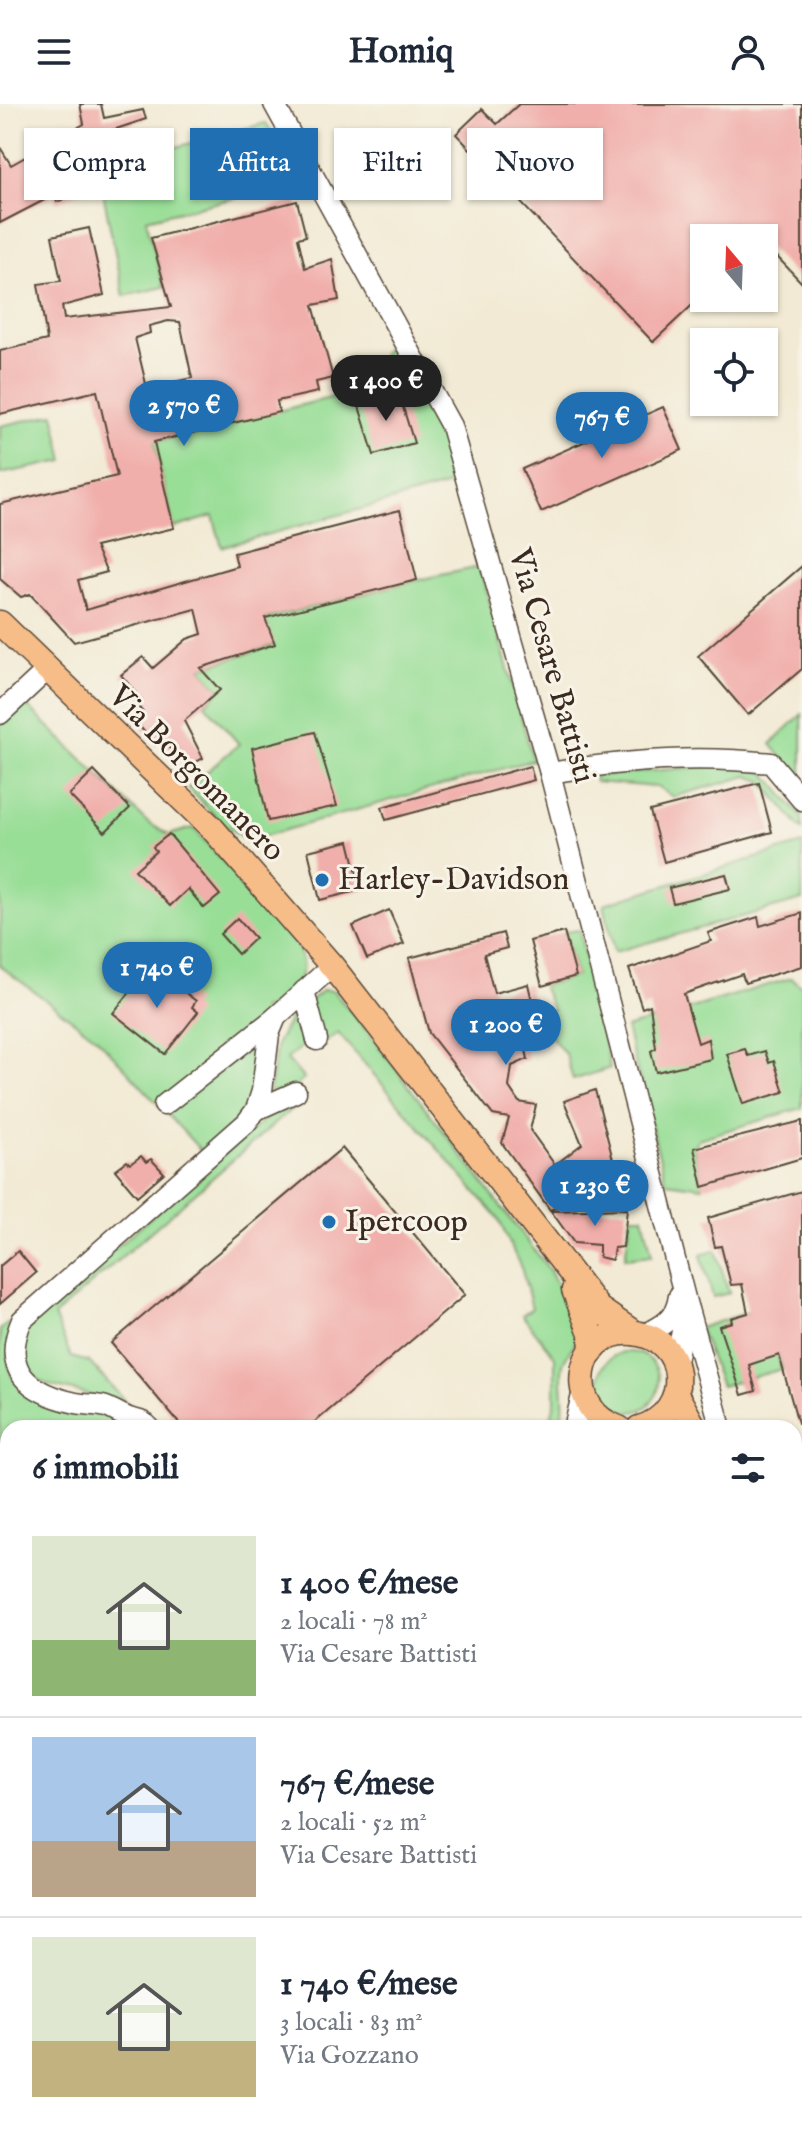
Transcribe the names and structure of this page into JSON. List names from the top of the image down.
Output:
{
  "streets": {
    "main road": ["Via Borgomanero"],
    "street": ["Via Cesare Battisti"]
  },
  "crossings": [
    ["Via Cesare Battisti", "Via Borgomanero"]
  ],
  "places": ["Harley-Davidson", "Ipercoop"],
  "north": "top",
  "page": {
    "header": "Homiq",
    "chip": [
      "Compra",
      "Affitta",
      "Filtri",
      "Nuovo"
    ],
    "price": [
      "1 400 €",
      "2 570 €",
      "767 €",
      "1 740 €",
      "1 200 €",
      "1 230 €"
    ],
    "heading": "6 immobili",
    "list": [
      {
        "name": "1 400 €/mese",
        "note": "2 locali · 78 m² · Via Cesare Battisti"
      },
      {
        "name": "767 €/mese",
        "note": "2 locali · 52 m² · Via Cesare Battisti"
      },
      {
        "name": "1 740 €/mese",
        "note": "3 locali · 83 m² · Via Gozzano"
      }
    ]
  }
}
